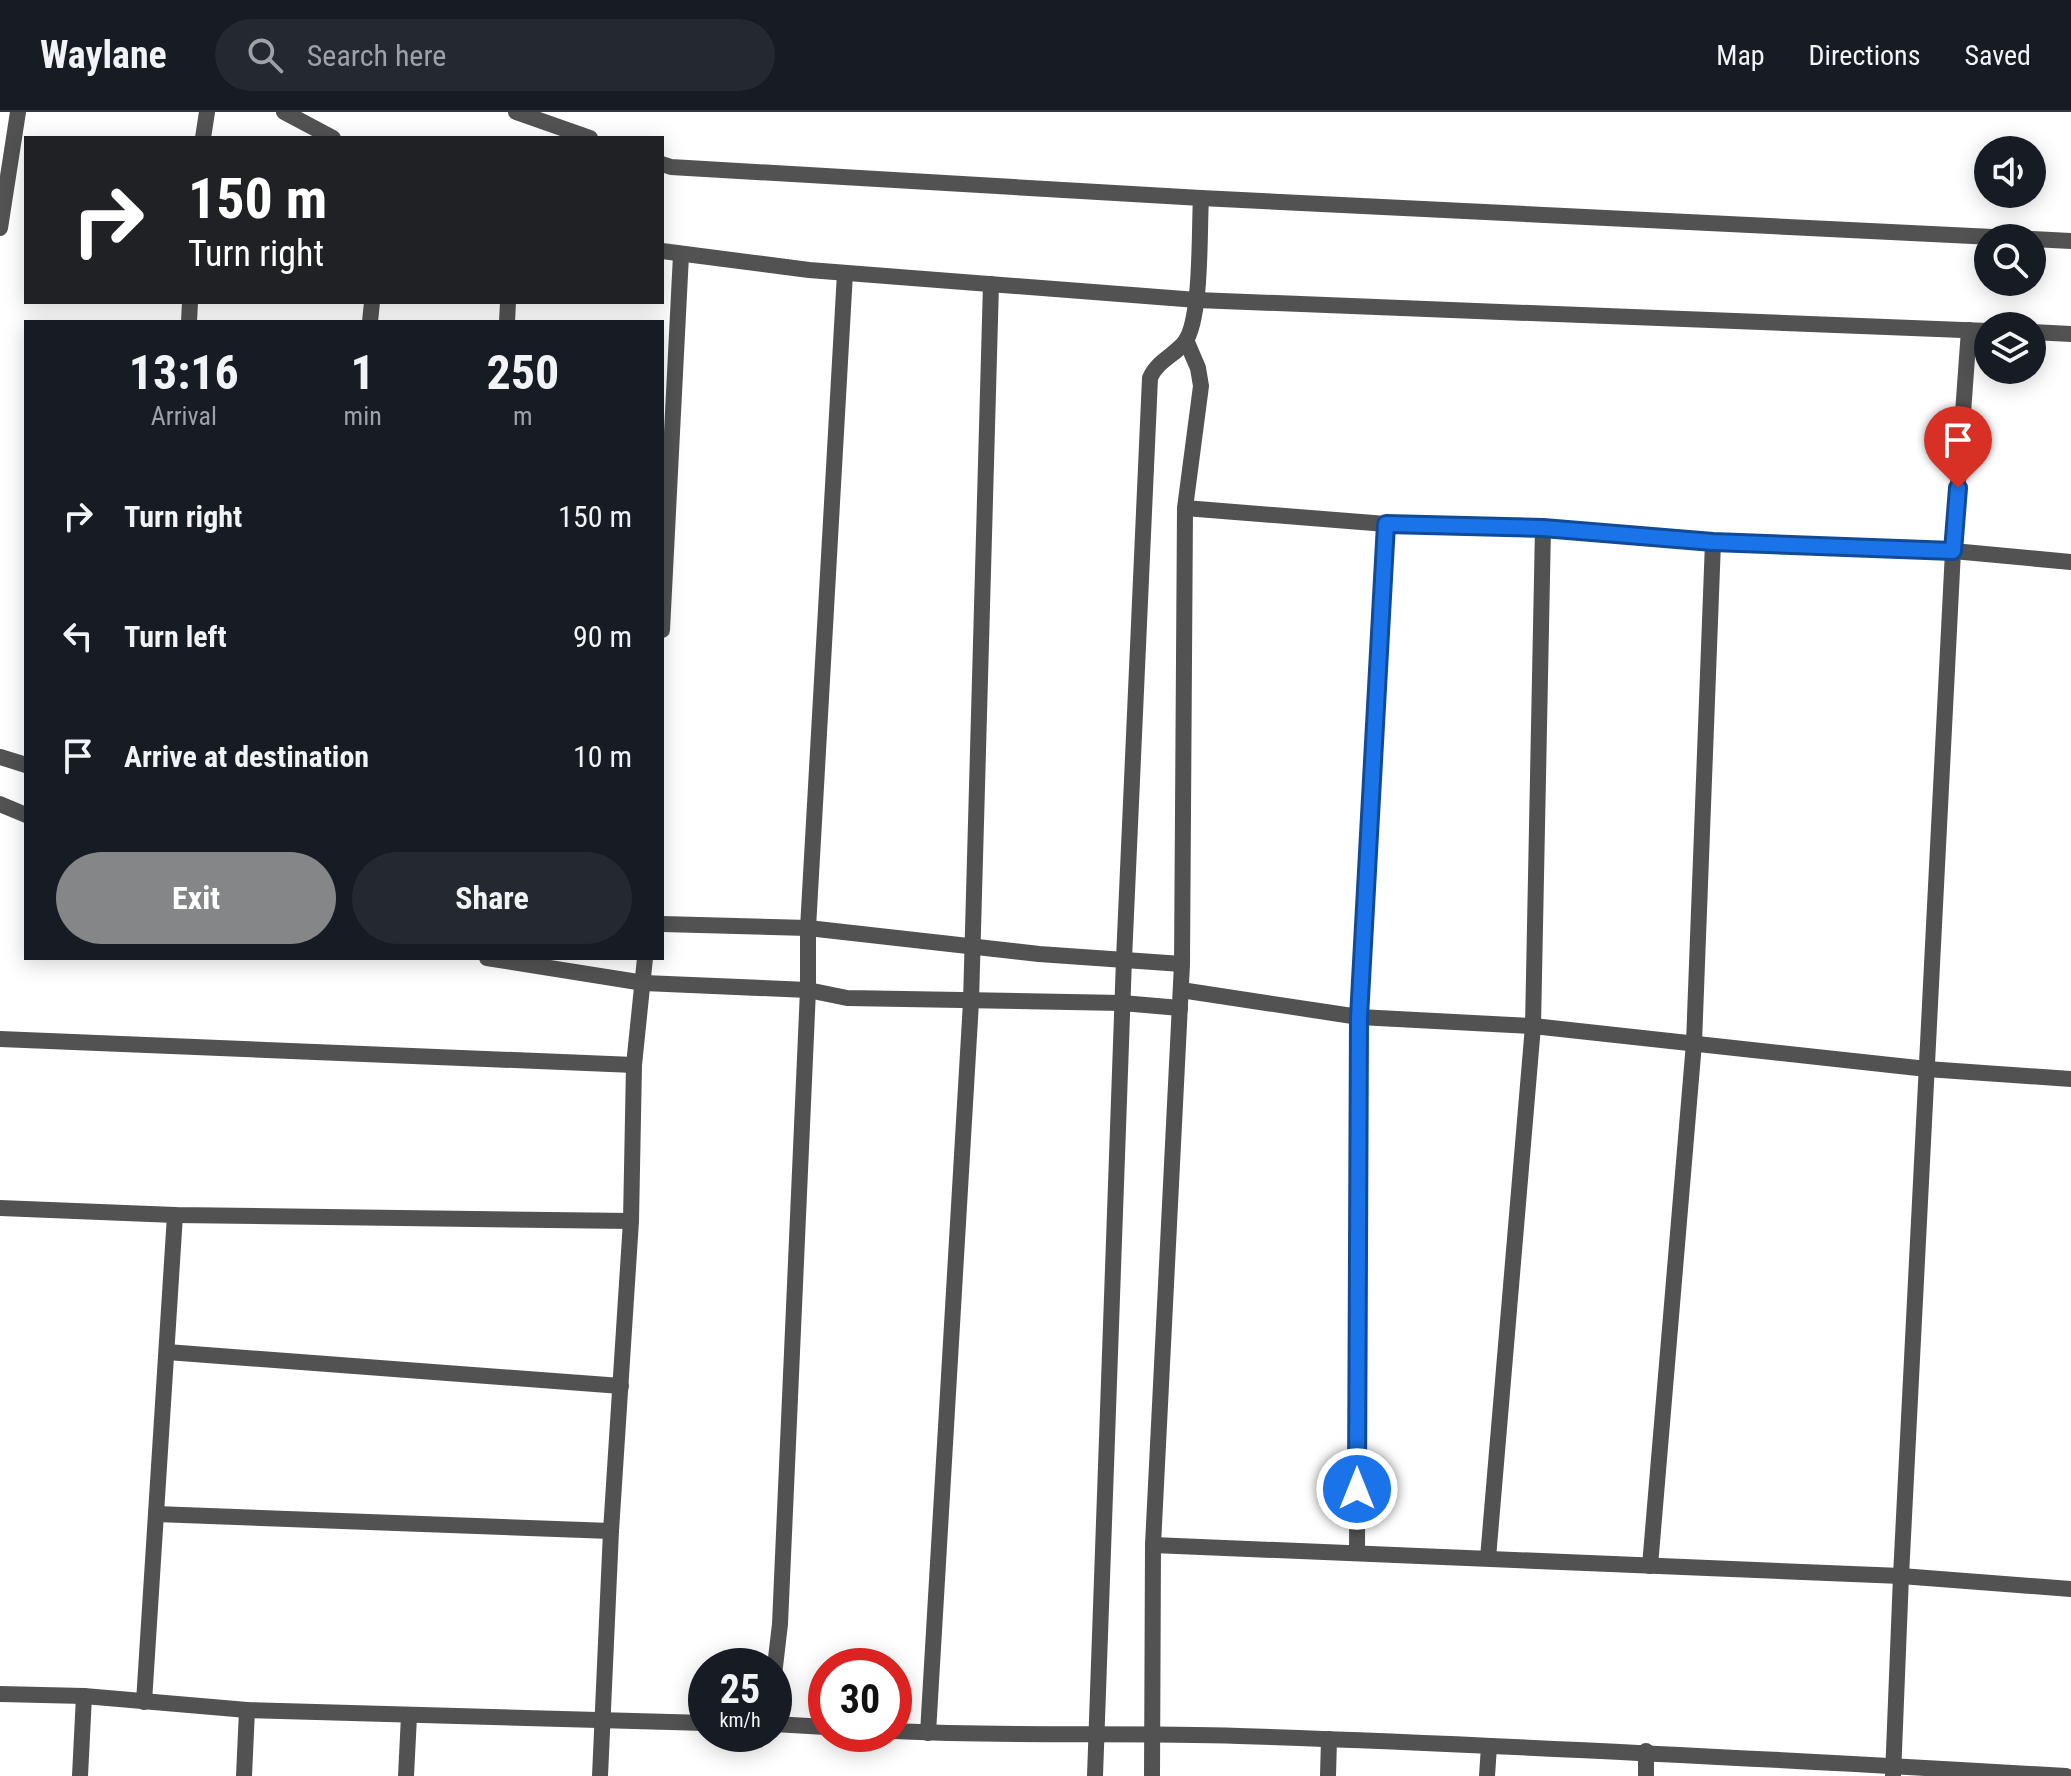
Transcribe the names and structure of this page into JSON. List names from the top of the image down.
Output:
{
  "page": {
    "header": "Waylane",
    "search": "Search here",
    "nav": ["Map", "Directions", "Saved"],
    "turn": ["150 m", "Turn right"],
    "eta": [
      "13:16",
      "Arrival",
      "1",
      "min",
      "250",
      "m"
    ],
    "list": [
      {
        "name": "Turn right",
        "value": "150 m"
      },
      {
        "name": "Turn left",
        "value": "90 m"
      },
      {
        "name": "Arrive at destination",
        "value": "10 m"
      }
    ],
    "buttons": ["Exit", "Share"],
    "speed": "25 km/h",
    "limit": "30"
  }
}
